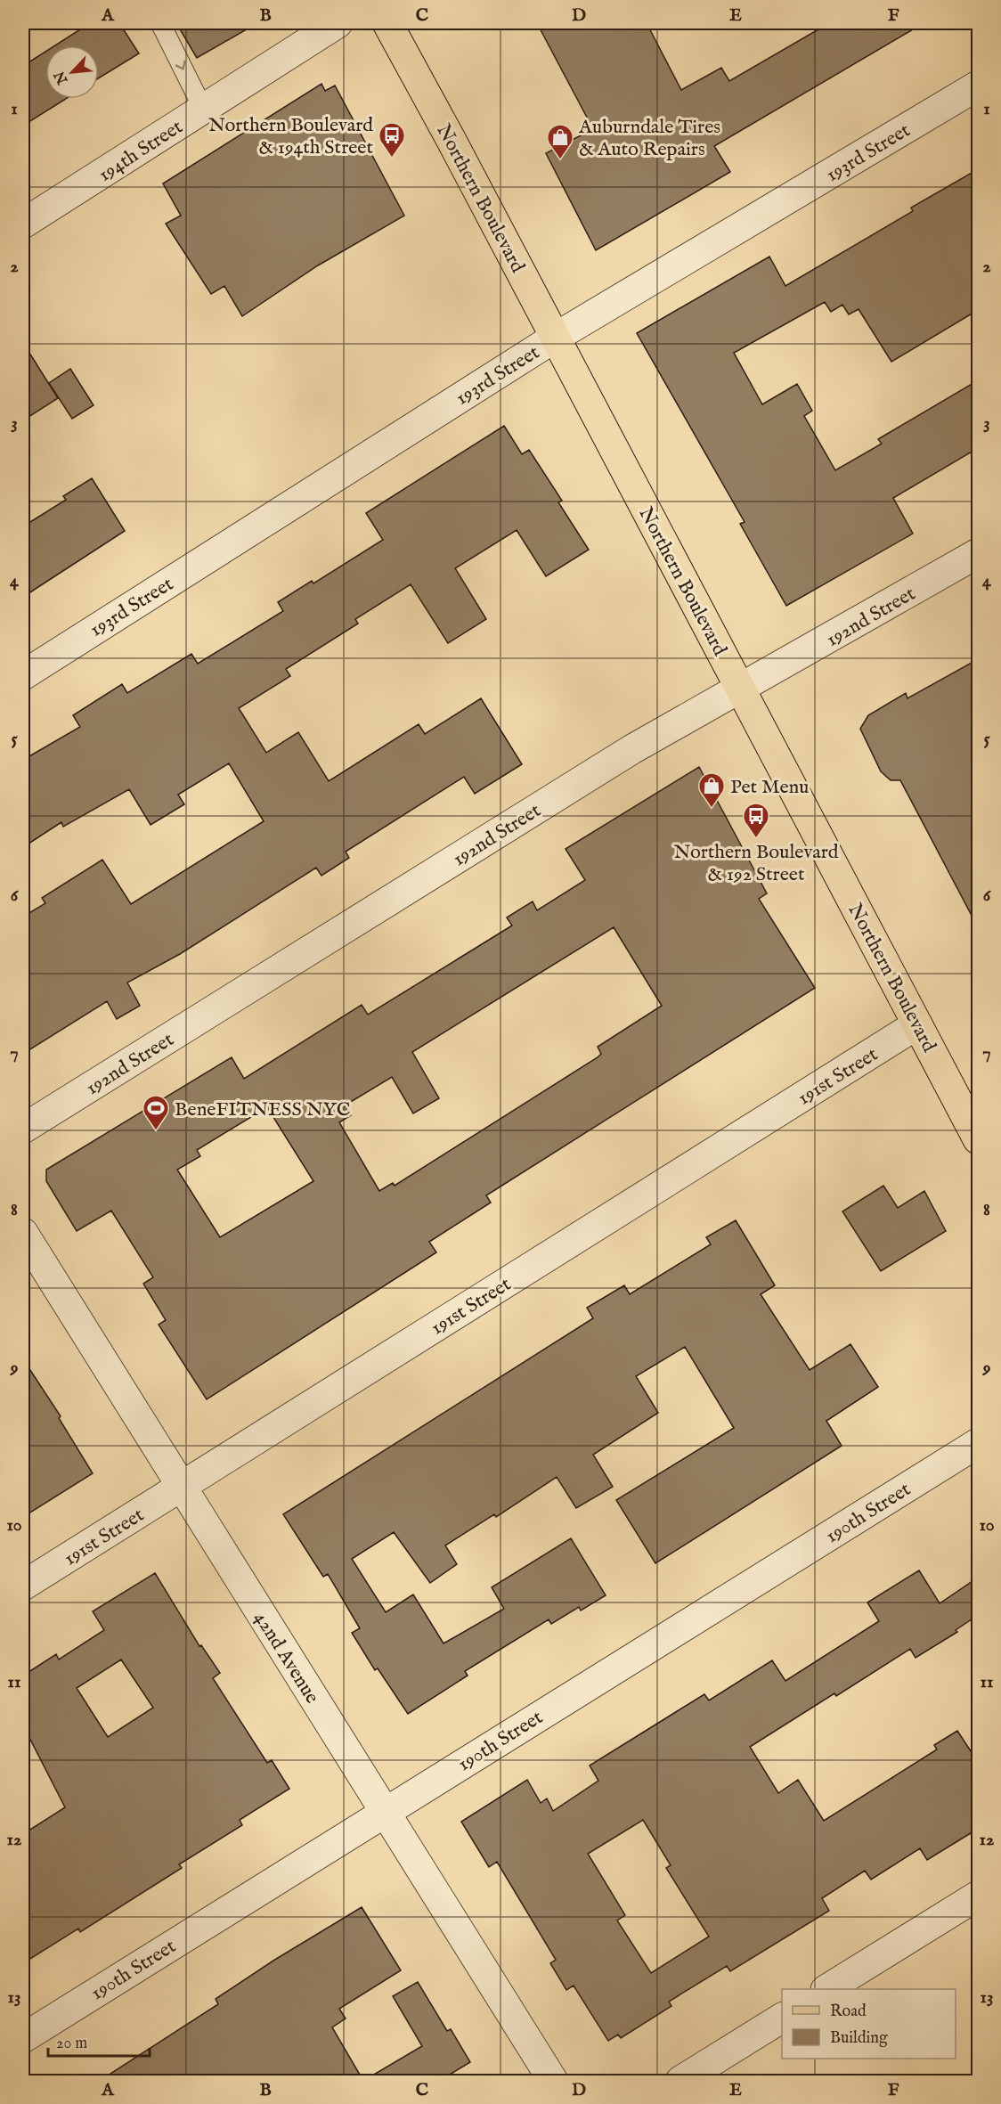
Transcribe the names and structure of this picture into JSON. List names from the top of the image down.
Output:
{
  "streets": {
    "main road": ["Northern Boulevard"],
    "street": [
      "194th Street",
      "193rd Street",
      "192nd Street",
      "191st Street",
      "190th Street",
      "42nd Avenue"
    ]
  },
  "crossings": [
    ["193rd Street", "Northern Boulevard"],
    ["Northern Boulevard", "192nd Street"],
    ["Northern Boulevard", "191st Street"],
    ["191st Street", "42nd Avenue"],
    ["190th Street", "42nd Avenue"]
  ],
  "places": {
    "bus stop": ["Northern Boulevard & 194th Street", "Northern Boulevard & 192 Street"],
    "shop": ["Auburndale Tires & Auto Repairs", "Pet Menu"],
    "sports": ["BeneFITNESS NYC"]
  },
  "legend": ["Road", "Building"],
  "scale_bar": "20 m",
  "north": "bottom left",
  "grid": {
    "columns": [
      "A",
      "B",
      "C",
      "D",
      "E",
      "F"
    ],
    "rows": [
      "1",
      "2",
      "3",
      "4",
      "5",
      "6",
      "7",
      "8",
      "9",
      "10",
      "11",
      "12",
      "13"
    ]
  }
}
